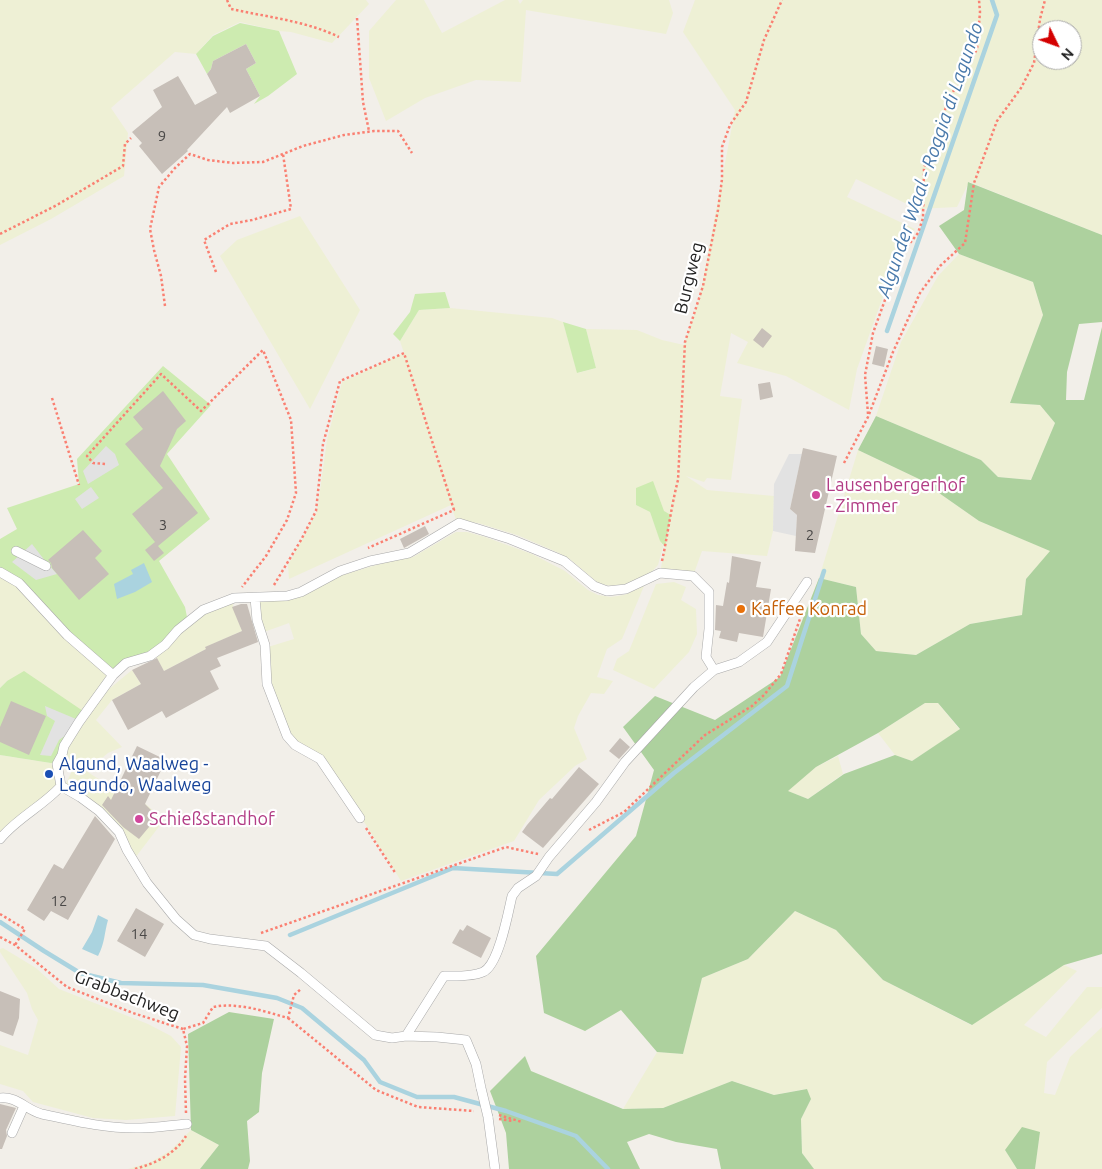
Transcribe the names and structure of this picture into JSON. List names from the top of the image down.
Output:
{
  "streets": {
    "path": ["Burgweg", "Grabbachweg"]
  },
  "water": ["Algunder Waal - Roggia di Lagundo"],
  "places": [
    "Lausenbergerhof - Zimmer",
    "Kaffee Konrad",
    "Algund, Waalweg - Lagundo, Waalweg",
    "Schießstandhof"
  ],
  "house_numbers": [
    "9",
    "3",
    "2",
    "12",
    "14"
  ],
  "north": "bottom right"
}
